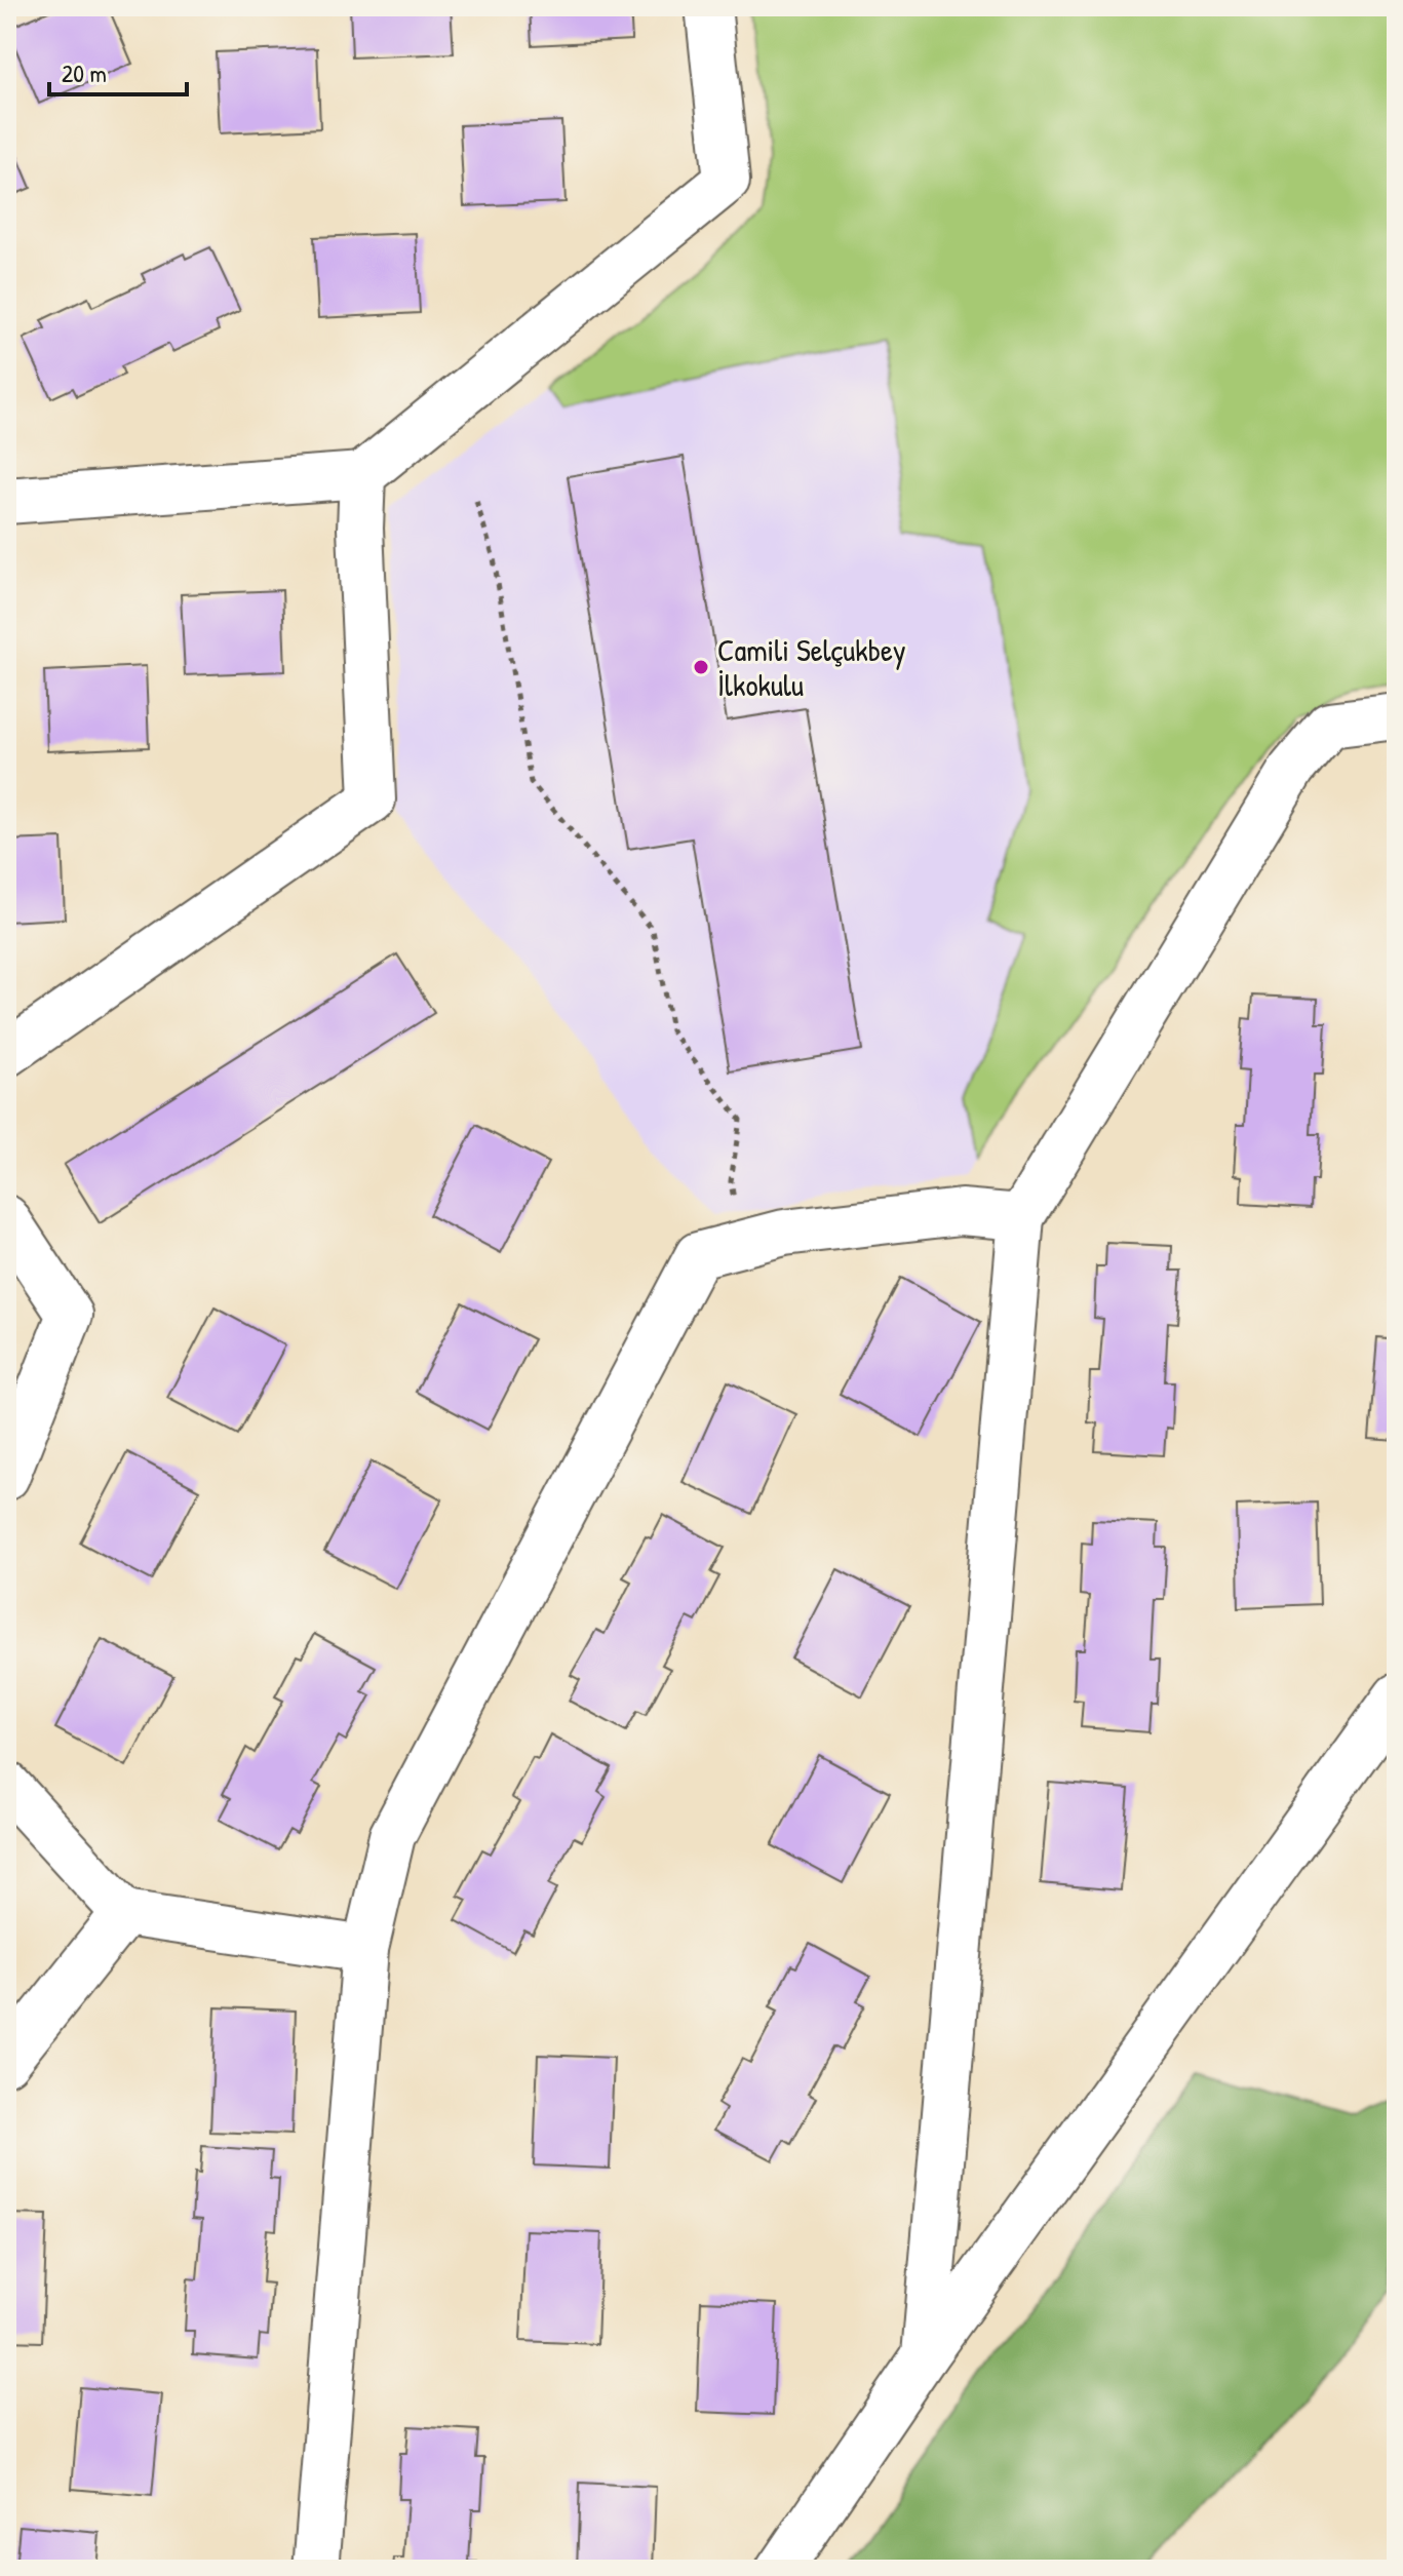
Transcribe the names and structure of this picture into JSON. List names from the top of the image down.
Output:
{
  "places": ["Camili Selçukbey İlkokulu"],
  "scale_bar": "20 m"
}
